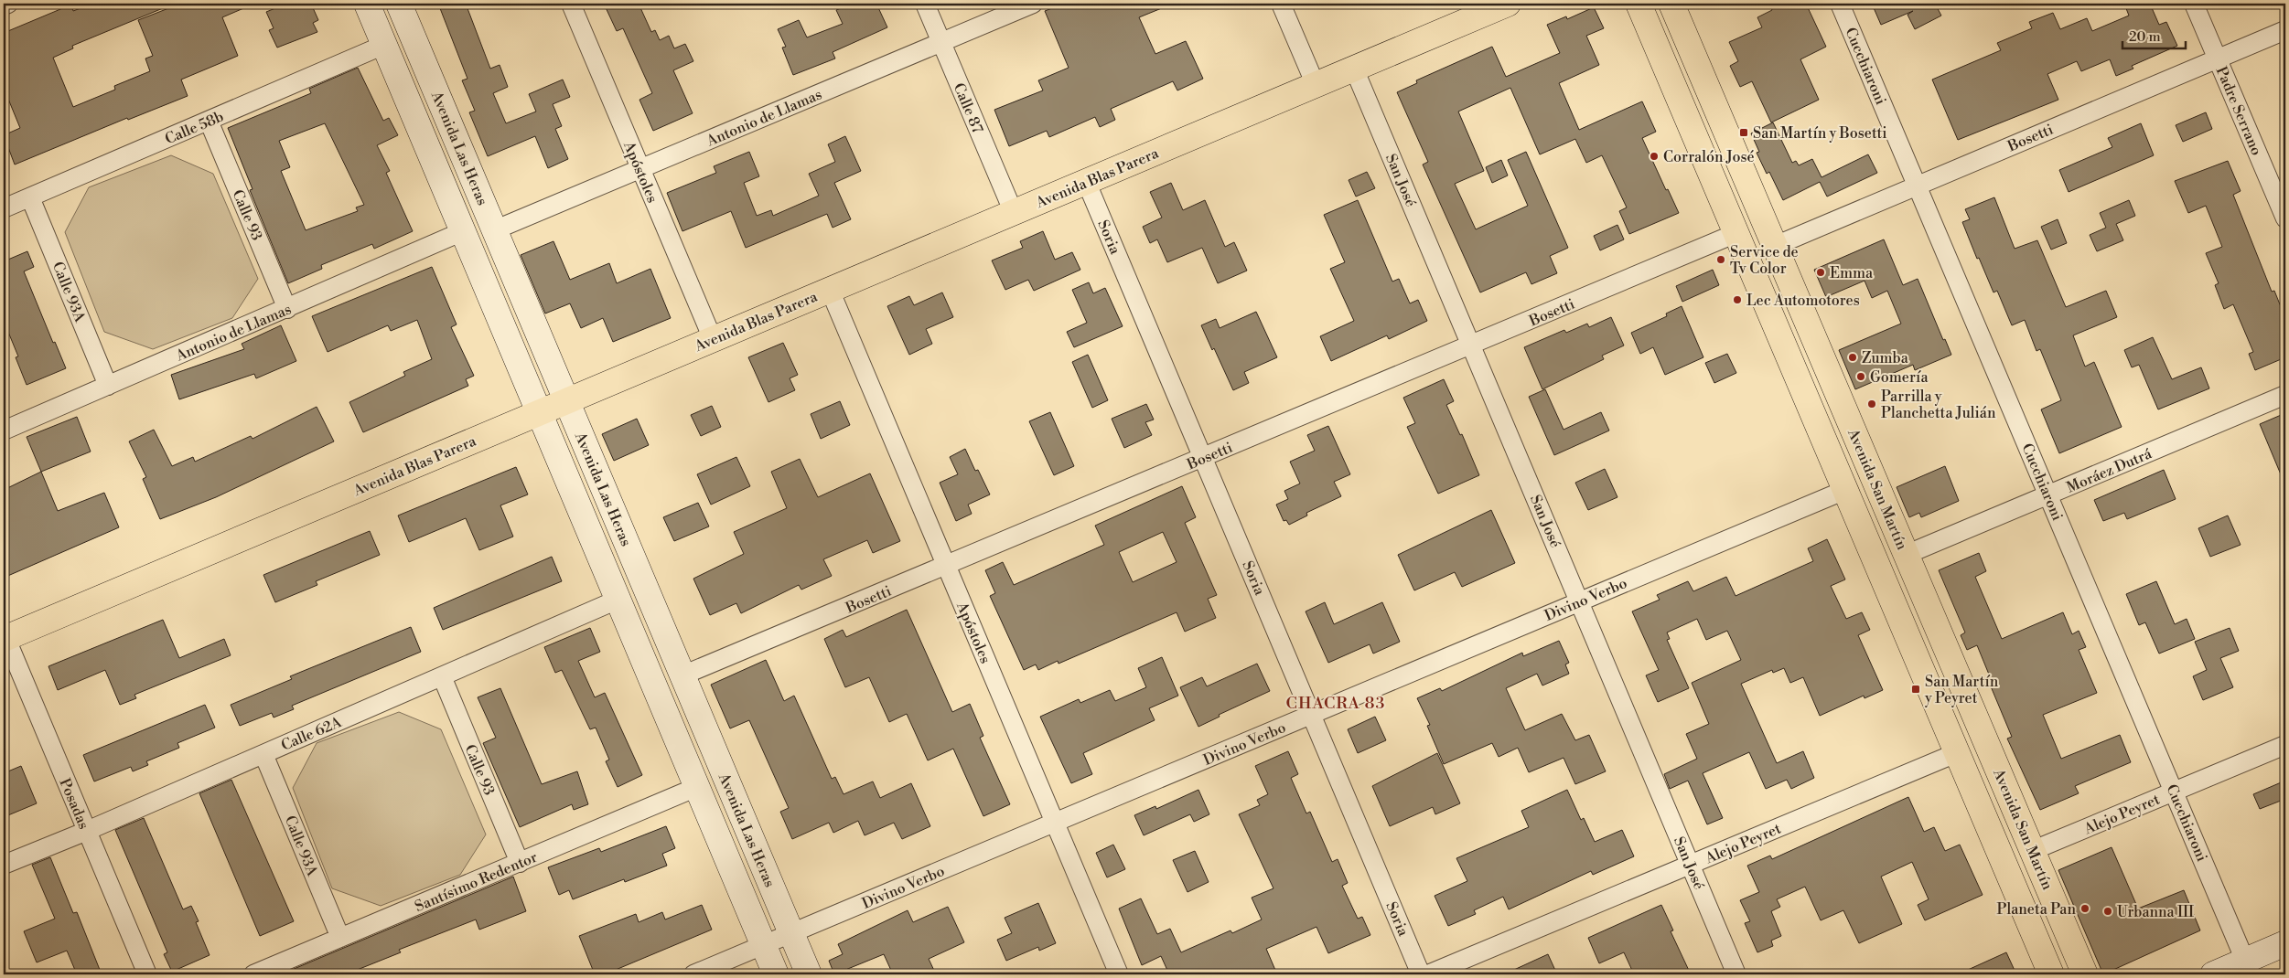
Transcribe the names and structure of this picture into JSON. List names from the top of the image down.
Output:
{
  "streets": {
    "main road": ["Avenida Las Heras", "Avenida Blas Parera", "Avenida San Martín"],
    "street": [
      "Cucchiaroni",
      "Calle 87",
      "Padre Serrano",
      "Antonio de Llamas",
      "Calle 58b",
      "Bosetti",
      "Apóstoles",
      "San José",
      "Calle 93",
      "Soria",
      "Calle 93A",
      "Moráez Dutrá",
      "Divino Verbo",
      "Calle 62A",
      "Posadas",
      "Alejo Peyret",
      "Santísimo Redentor"
    ]
  },
  "crossings": [
    ["Cucchiaroni", "Bosetti"],
    ["Cucchiaroni", "Moráez Dutrá"],
    ["Cucchiaroni", "Alejo Peyret"],
    ["Calle 87", "Antonio de Llamas"],
    ["Calle 87", "Avenida Blas Parera"],
    ["Padre Serrano", "Bosetti"],
    ["Antonio de Llamas", "Avenida Las Heras"],
    ["Antonio de Llamas", "Apóstoles"],
    ["Antonio de Llamas", "Calle 93"],
    ["Antonio de Llamas", "Calle 93A"],
    ["Calle 58b", "Avenida Las Heras"],
    ["Calle 58b", "Calle 93"],
    ["Calle 58b", "Calle 93A"],
    ["Bosetti", "Avenida Las Heras"],
    ["Bosetti", "Apóstoles"],
    ["Bosetti", "San José"],
    ["Bosetti", "Soria"],
    ["Bosetti", "Avenida San Martín"],
    ["Avenida Las Heras", "Avenida Blas Parera"],
    ["Avenida Las Heras", "Divino Verbo"],
    ["Avenida Las Heras", "Calle 62A"],
    ["Avenida Las Heras", "Santísimo Redentor"],
    ["Apóstoles", "Avenida Blas Parera"],
    ["Apóstoles", "Divino Verbo"],
    ["Avenida Blas Parera", "San José"],
    ["Avenida Blas Parera", "Soria"],
    ["Avenida Blas Parera", "Posadas"],
    ["San José", "Divino Verbo"],
    ["San José", "Alejo Peyret"],
    ["Calle 93", "Calle 62A"],
    ["Calle 93", "Santísimo Redentor"],
    ["Soria", "Divino Verbo"],
    ["Calle 93A", "Calle 62A"],
    ["Calle 93A", "Santísimo Redentor"],
    ["Moráez Dutrá", "Avenida San Martín"],
    ["Avenida San Martín", "Divino Verbo"],
    ["Avenida San Martín", "Alejo Peyret"],
    ["Calle 62A", "Posadas"]
  ],
  "districts": ["CHACRA 83"],
  "places": {
    "transit": ["San Martín y Bosetti", "San Martín y Peyret"],
    "other": [
      "Corralón José",
      "Service de Tv Color",
      "Emma",
      "Lec Automotores",
      "Zumba",
      "Gomería",
      "Parrilla y Planchetta Julián",
      "Planeta Pan",
      "Urbanna III"
    ]
  },
  "scale_bar": "20 m"
}
